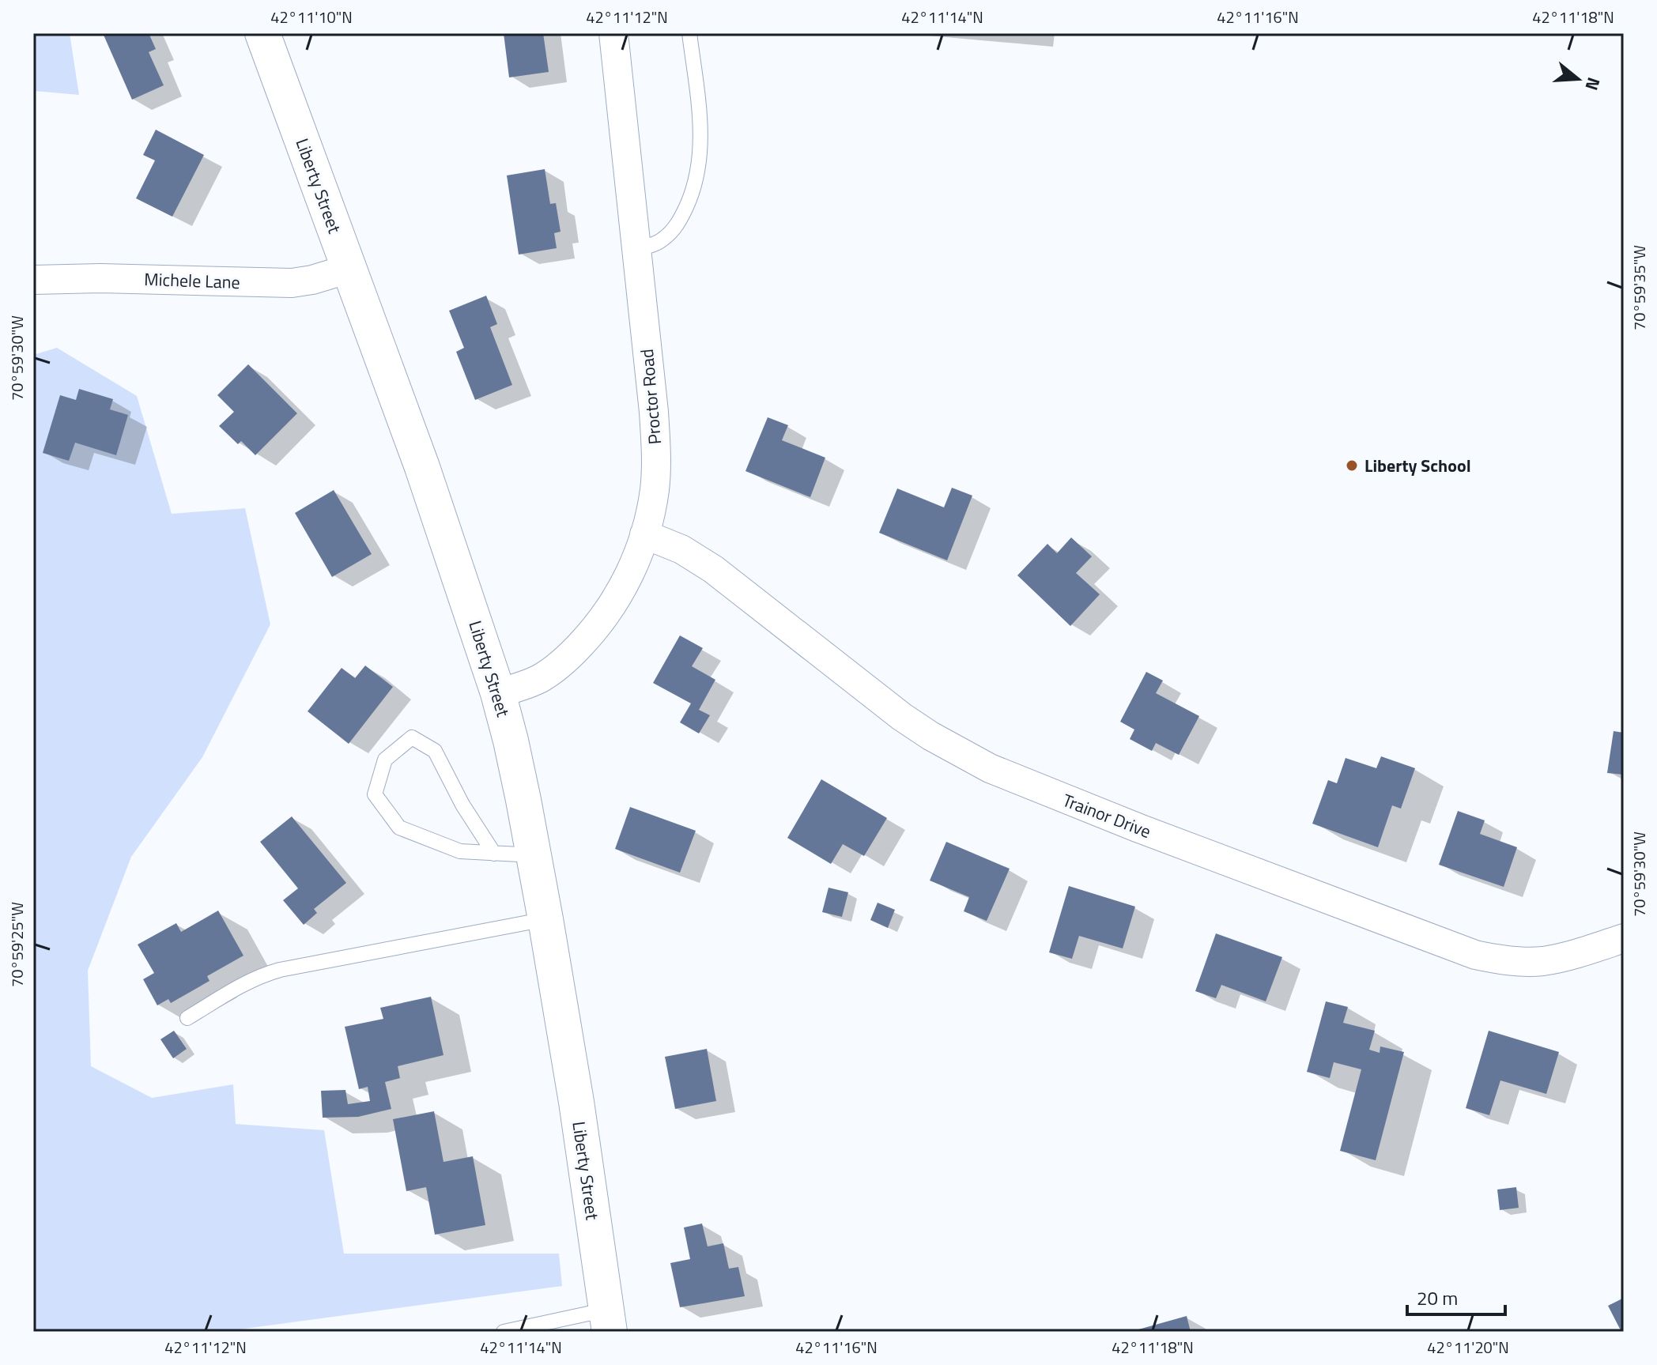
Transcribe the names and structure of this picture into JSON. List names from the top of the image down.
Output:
{
  "streets": {
    "main road": ["Liberty Street"],
    "street": ["Michele Lane", "Proctor Road", "Trainor Drive"]
  },
  "crossings": [
    ["Liberty Street", "Michele Lane"],
    ["Liberty Street", "Proctor Road"],
    ["Proctor Road", "Trainor Drive"]
  ],
  "places": ["Liberty School"],
  "scale_bar": "20 m",
  "north": "right",
  "coordinates": [
    "42°11'10\"N",
    "42°11'12\"N",
    "42°11'14\"N",
    "42°11'16\"N",
    "42°11'18\"N",
    "70°59'35\"W",
    "70°59'30\"W",
    "70°59'25\"W",
    "42°11'20\"N"
  ]
}
